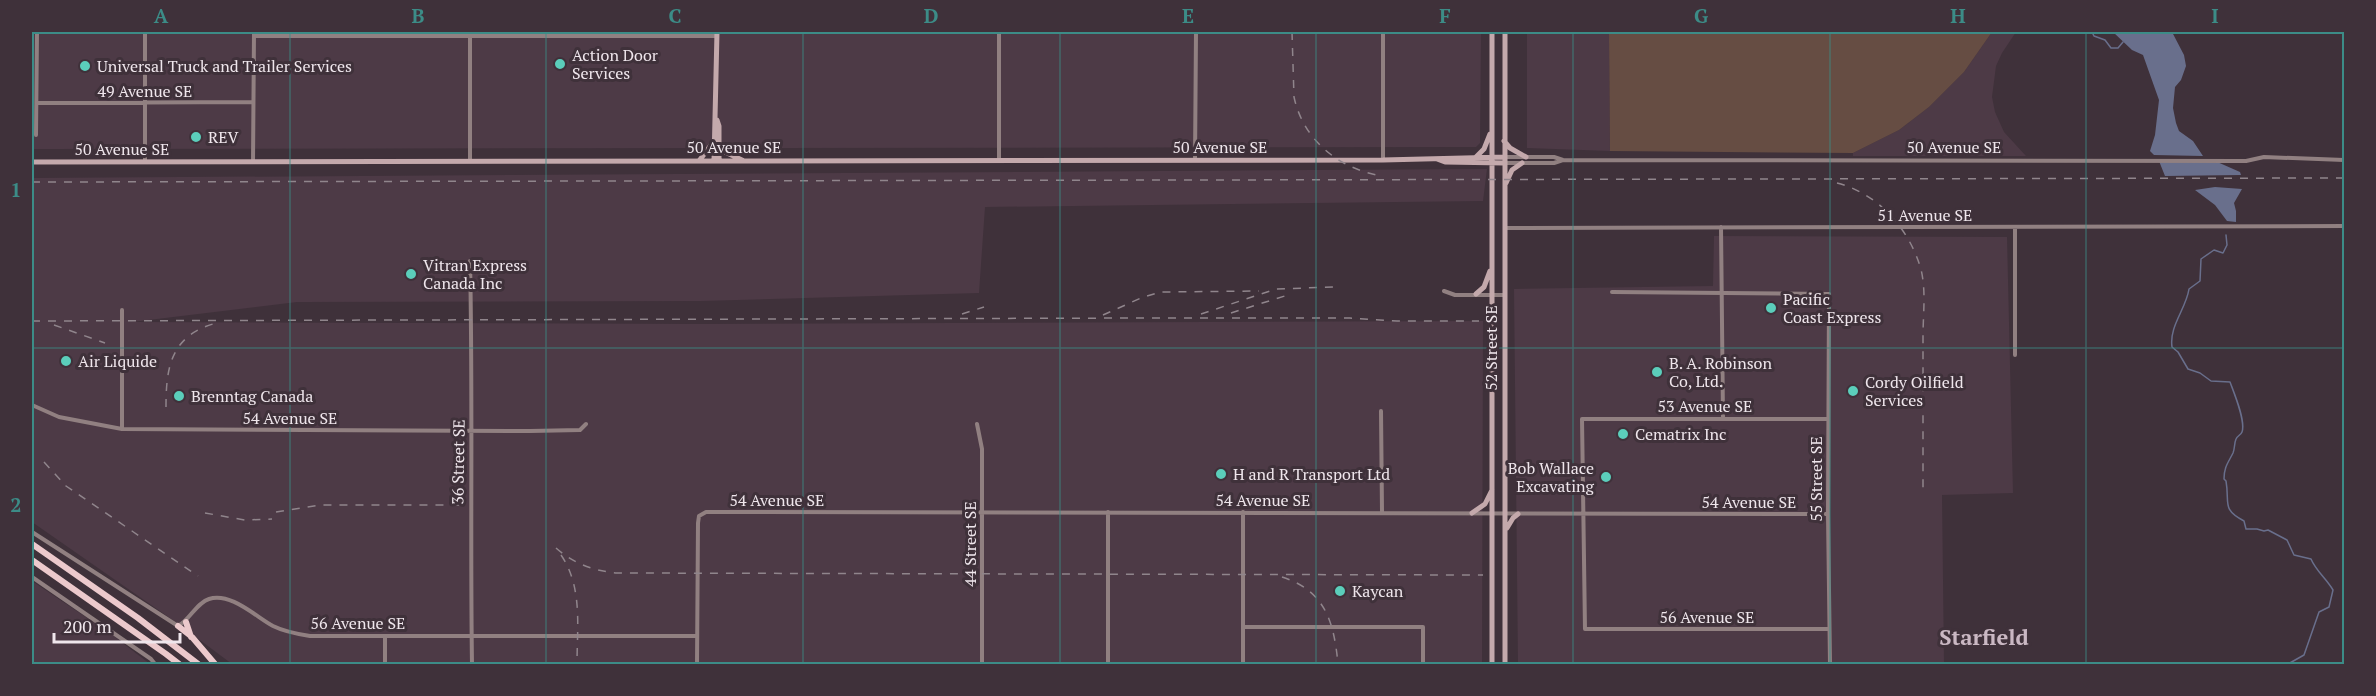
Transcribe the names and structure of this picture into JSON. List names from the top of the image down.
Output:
{
  "streets": {
    "street": [
      "49 Avenue SE",
      "50 Avenue SE",
      "51 Avenue SE",
      "52 Street SE",
      "53 Avenue SE",
      "54 Avenue SE",
      "36 Street SE",
      "55 Street SE",
      "44 Street SE",
      "56 Avenue SE"
    ]
  },
  "crossings": [
    ["50 Avenue SE", "52 Street SE"],
    ["51 Avenue SE", "52 Street SE"],
    ["52 Street SE", "54 Avenue SE"],
    ["53 Avenue SE", "54 Avenue SE"],
    ["53 Avenue SE", "55 Street SE"],
    ["53 Avenue SE", "56 Avenue SE"],
    ["54 Avenue SE", "36 Street SE"],
    ["54 Avenue SE", "55 Street SE"],
    ["54 Avenue SE", "44 Street SE"],
    ["54 Avenue SE", "56 Avenue SE"],
    ["36 Street SE", "56 Avenue SE"],
    ["55 Street SE", "56 Avenue SE"]
  ],
  "districts": ["Starfield"],
  "places": [
    "Action Door Services",
    "Universal Truck and Trailer Services",
    "REV",
    "Vitran Express Canada Inc",
    "Pacific Coast Express",
    "Air Liquide",
    "B. A. Robinson Co, Ltd.",
    "Cordy Oilfield Services",
    "Brenntag Canada",
    "Cematrix Inc",
    "H and R Transport Ltd",
    "Bob Wallace Excavating",
    "Kaycan"
  ],
  "scale_bar": "200 m",
  "grid": {
    "columns": [
      "A",
      "B",
      "C",
      "D",
      "E",
      "F",
      "G",
      "H",
      "I"
    ],
    "rows": ["1", "2"]
  }
}
